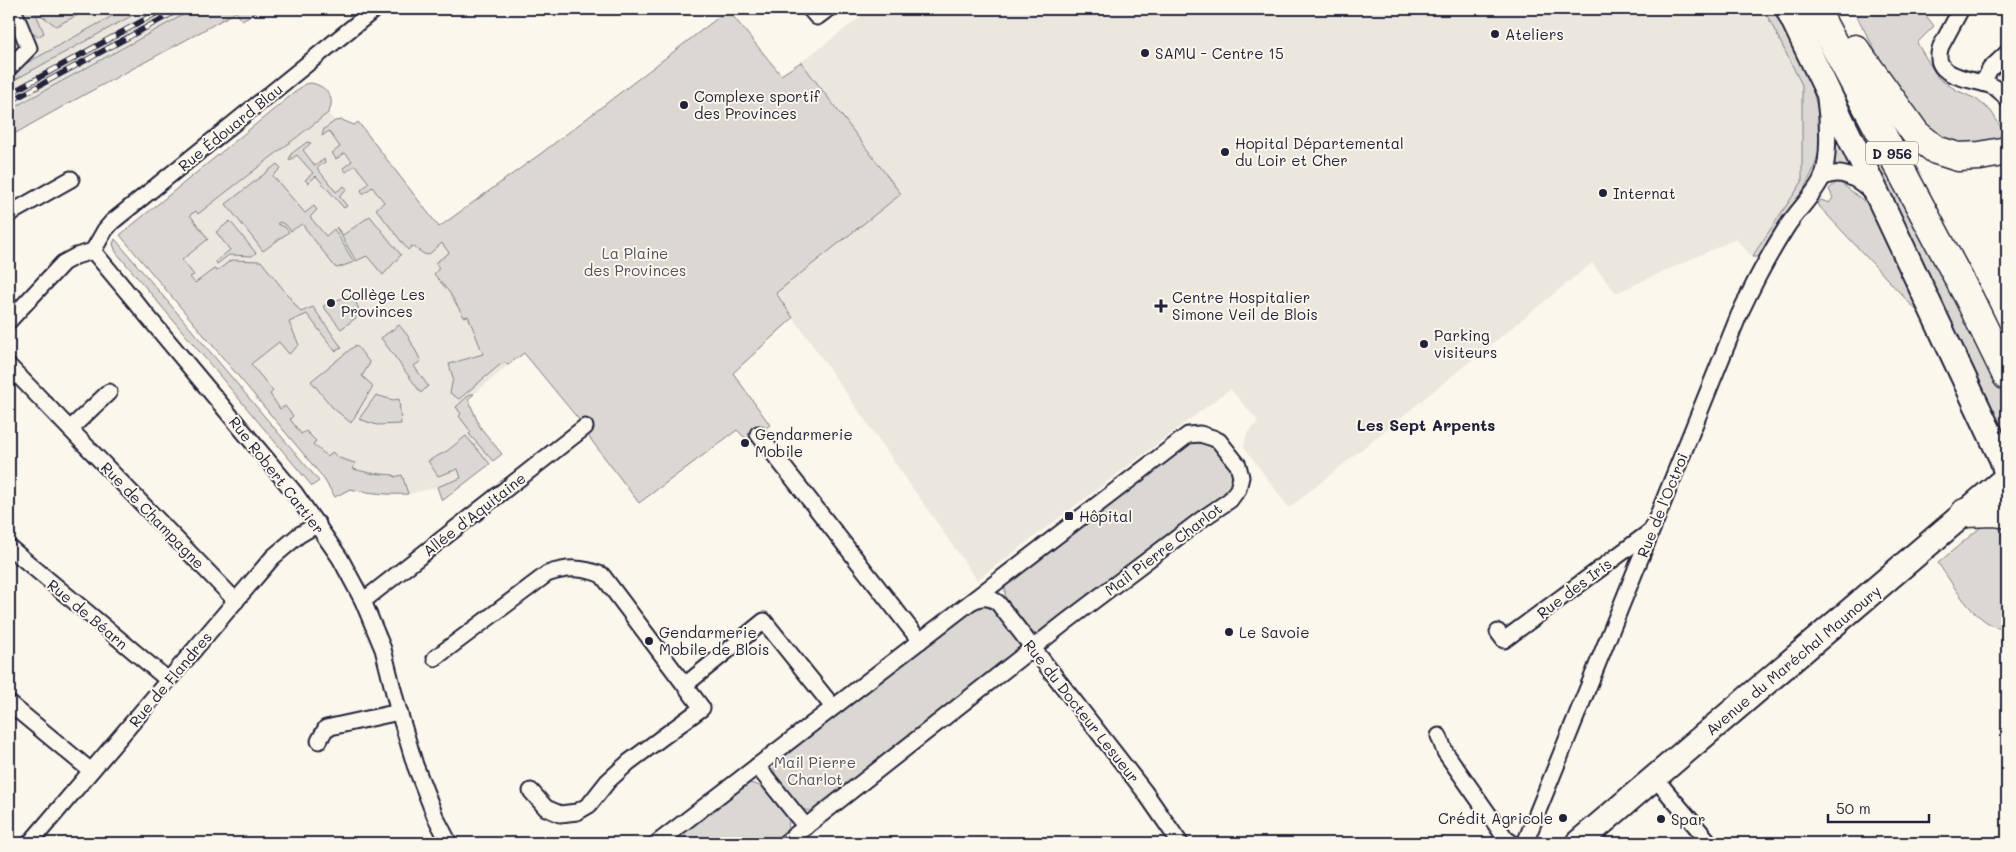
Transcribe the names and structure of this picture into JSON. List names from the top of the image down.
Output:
{
  "streets": {
    "highway": ["D 956"],
    "main road": ["Avenue du Maréchal Maunoury"],
    "street": [
      "Rue Édouard Blau",
      "Rue Robert Cartier",
      "Rue de l'Octroi",
      "Allée d'Aquitaine",
      "Rue de Champagne",
      "Mail Pierre Charlot",
      "Rue des Iris",
      "Rue de Béarn",
      "Rue de Flandres",
      "Rue du Docteur Lesueur"
    ]
  },
  "crossings": [
    ["Rue Édouard Blau", "Rue Robert Cartier"],
    ["D 956", "Rue de l'Octroi"],
    ["D 956", "Avenue du Maréchal Maunoury"],
    ["Rue Robert Cartier", "Allée d'Aquitaine"],
    ["Rue Robert Cartier", "Rue de Flandres"],
    ["Rue de l'Octroi", "Rue des Iris"],
    ["Rue de Champagne", "Rue de Flandres"],
    ["Mail Pierre Charlot", "Rue du Docteur Lesueur"],
    ["Rue de Béarn", "Rue de Flandres"]
  ],
  "districts": ["Les Sept Arpents"],
  "parks": ["La Plaine des Provinces", "Mail Pierre Charlot"],
  "places": {
    "other": [
      "Ateliers",
      "SAMU - Centre 15",
      "Complexe sportif des Provinces",
      "Hopital Départemental du Loir et Cher",
      "Internat",
      "Collège Les Provinces",
      "Parking visiteurs",
      "Gendarmerie Mobile",
      "Le Savoie",
      "Gendarmerie Mobile de Blois",
      "Crédit Agricole",
      "Spar"
    ],
    "health": ["Centre Hospitalier Simone Veil de Blois"],
    "transit": ["Hôpital"]
  },
  "scale_bar": "50 m"
}
